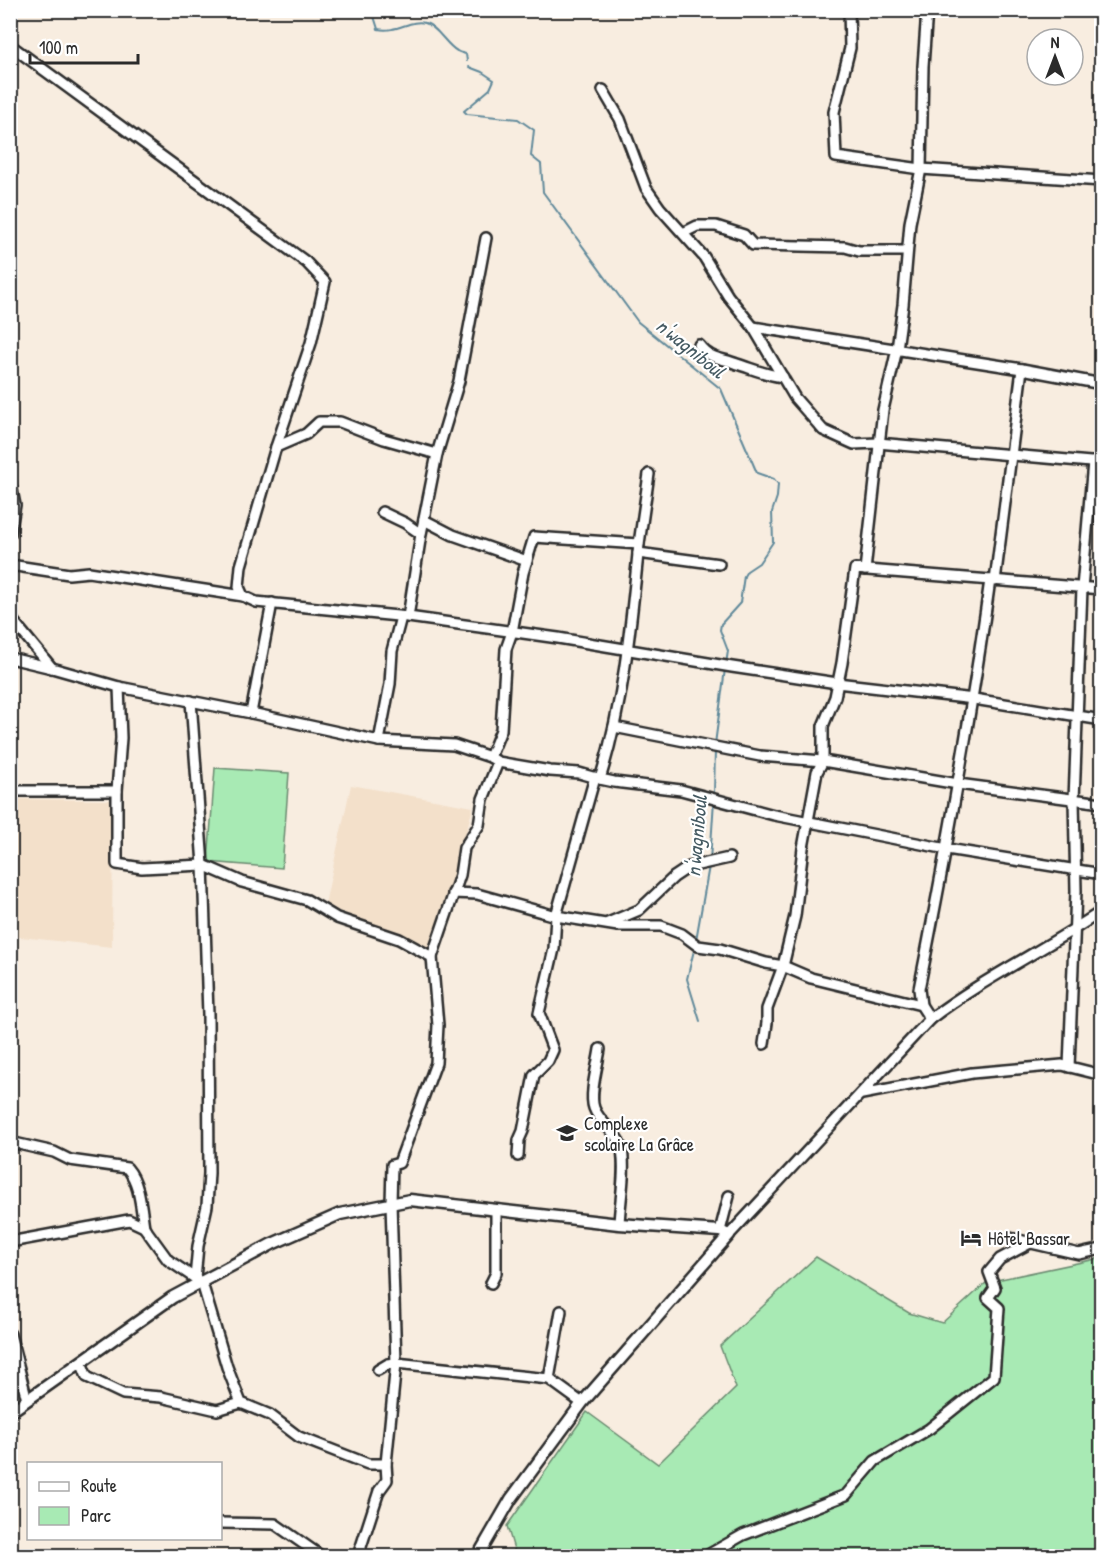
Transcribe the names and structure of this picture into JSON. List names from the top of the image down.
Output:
{
  "water": ["n'wagniboul"],
  "places": {
    "school or university": ["Complexe scolaire La Grâce"],
    "hotel": ["Hôtel Bassar"]
  },
  "legend": ["Route", "Parc"],
  "scale_bar": "100 m",
  "north": "top"
}
